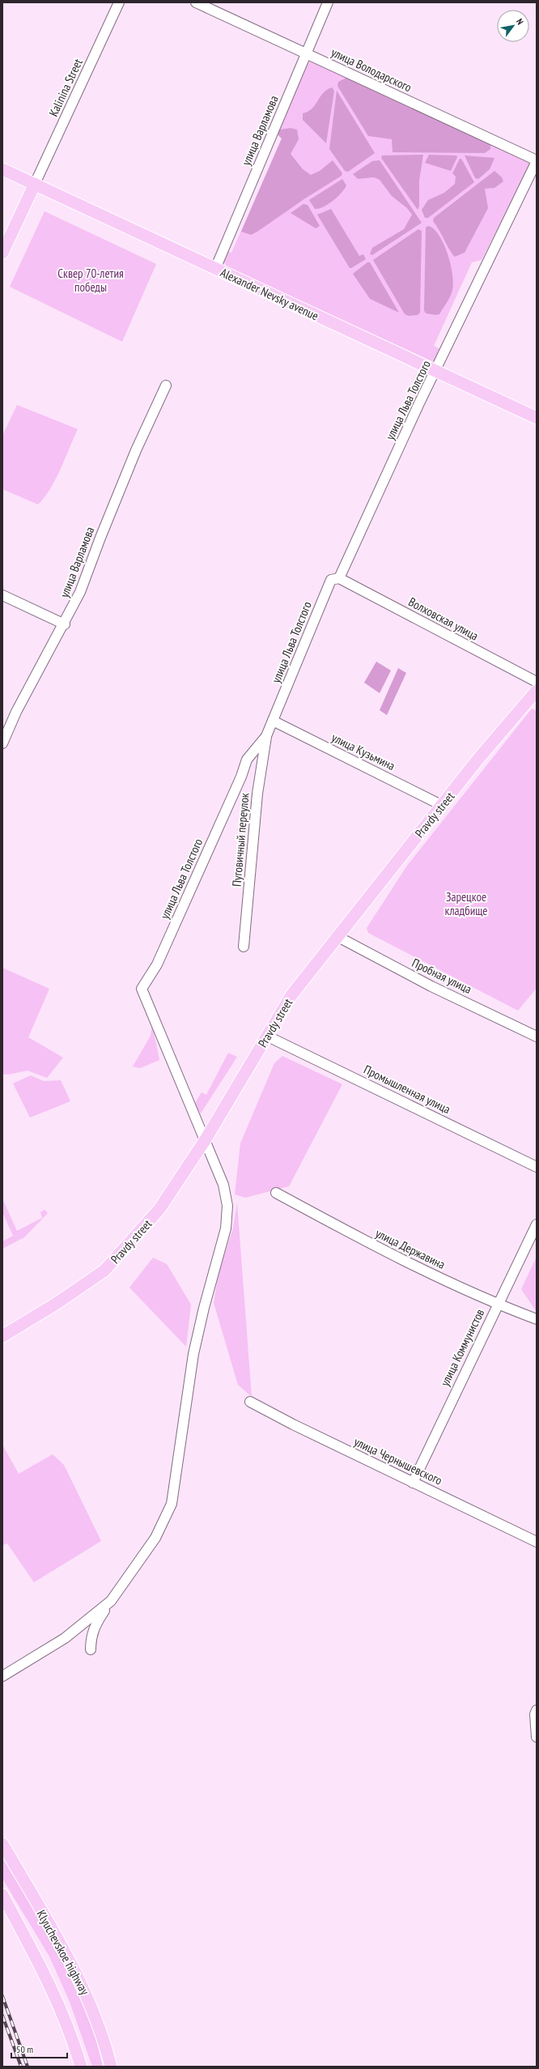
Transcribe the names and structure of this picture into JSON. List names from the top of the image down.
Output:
{
  "streets": {
    "main road": ["Alexander Nevsky avenue", "Pravdy street", "Klyuchevskoe highway"],
    "street": [
      "улица Володарского",
      "Kalinina Street",
      "улица Варламова",
      "улица Льва Толстого",
      "Волховская улица",
      "улица Кузьмина",
      "Пуговичный переулок",
      "Пробная улица",
      "Промышленная улица",
      "улица Державина",
      "улица Коммунистов",
      "улица Чернышевского"
    ]
  },
  "crossings": [
    ["улица Володарского", "улица Варламова"],
    ["улица Володарского", "улица Льва Толстого"],
    ["Kalinina Street", "Alexander Nevsky avenue"],
    ["улица Варламова", "Alexander Nevsky avenue"],
    ["Alexander Nevsky avenue", "улица Льва Толстого"],
    ["улица Льва Толстого", "Волховская улица"],
    ["улица Льва Толстого", "улица Кузьмина"],
    ["улица Льва Толстого", "Pravdy street"],
    ["улица Льва Толстого", "Пуговичный переулок"],
    ["улица Кузьмина", "Pravdy street"],
    ["Pravdy street", "Пробная улица"],
    ["Pravdy street", "Промышленная улица"],
    ["улица Державина", "улица Коммунистов"],
    ["улица Коммунистов", "улица Чернышевского"]
  ],
  "parks": ["Сквер 70-летия победы", "Зарецкое кладбище"],
  "scale_bar": "50 m",
  "north": "top right"
}
